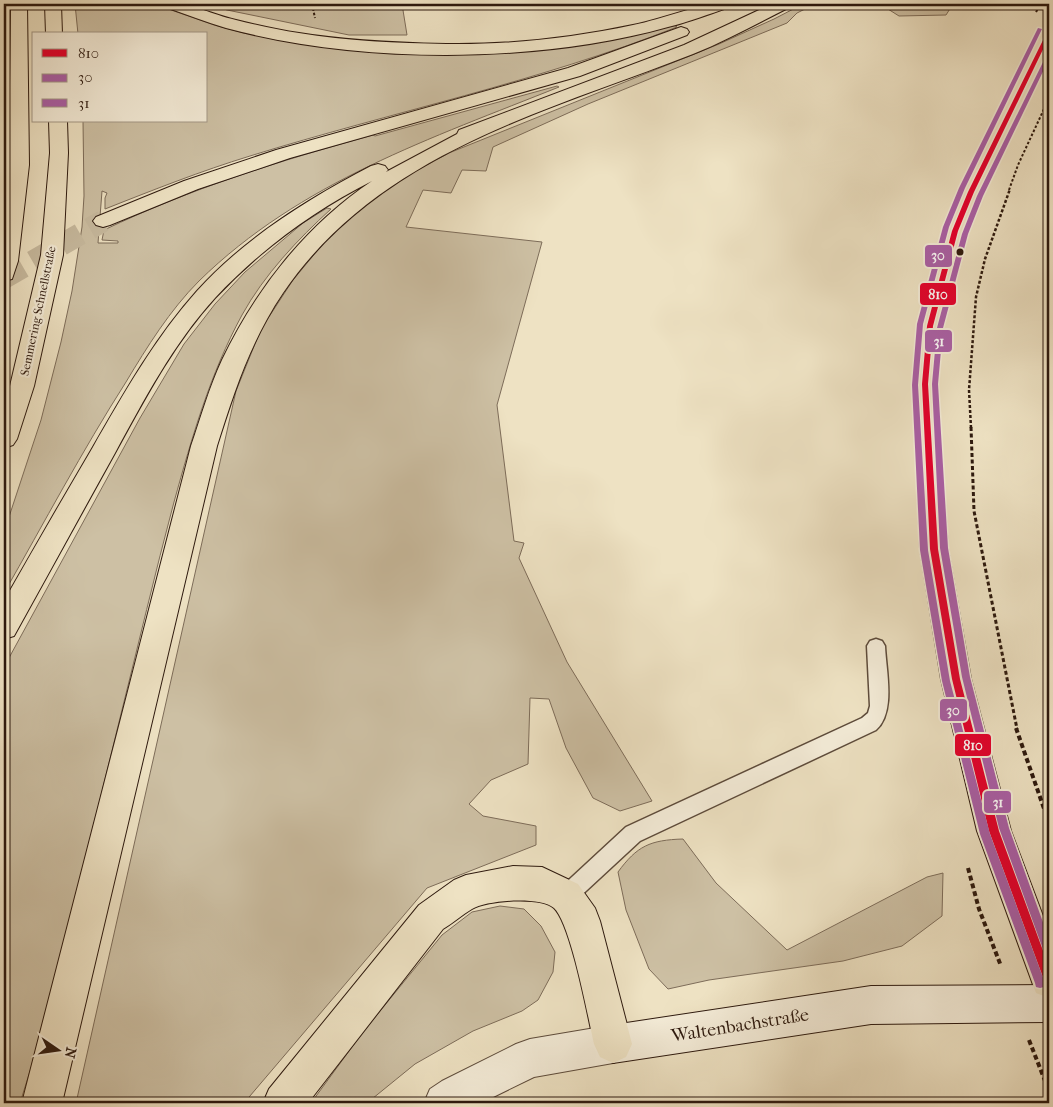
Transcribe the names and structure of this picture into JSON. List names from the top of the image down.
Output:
{
  "streets": {
    "main road": ["Semmering Schnellstraße"],
    "street": ["Waltenbachstraße"]
  },
  "lines": ["transit line 30", "transit line 810", "transit line 31"],
  "legend": ["810", "30", "31"],
  "north": "right"
}
